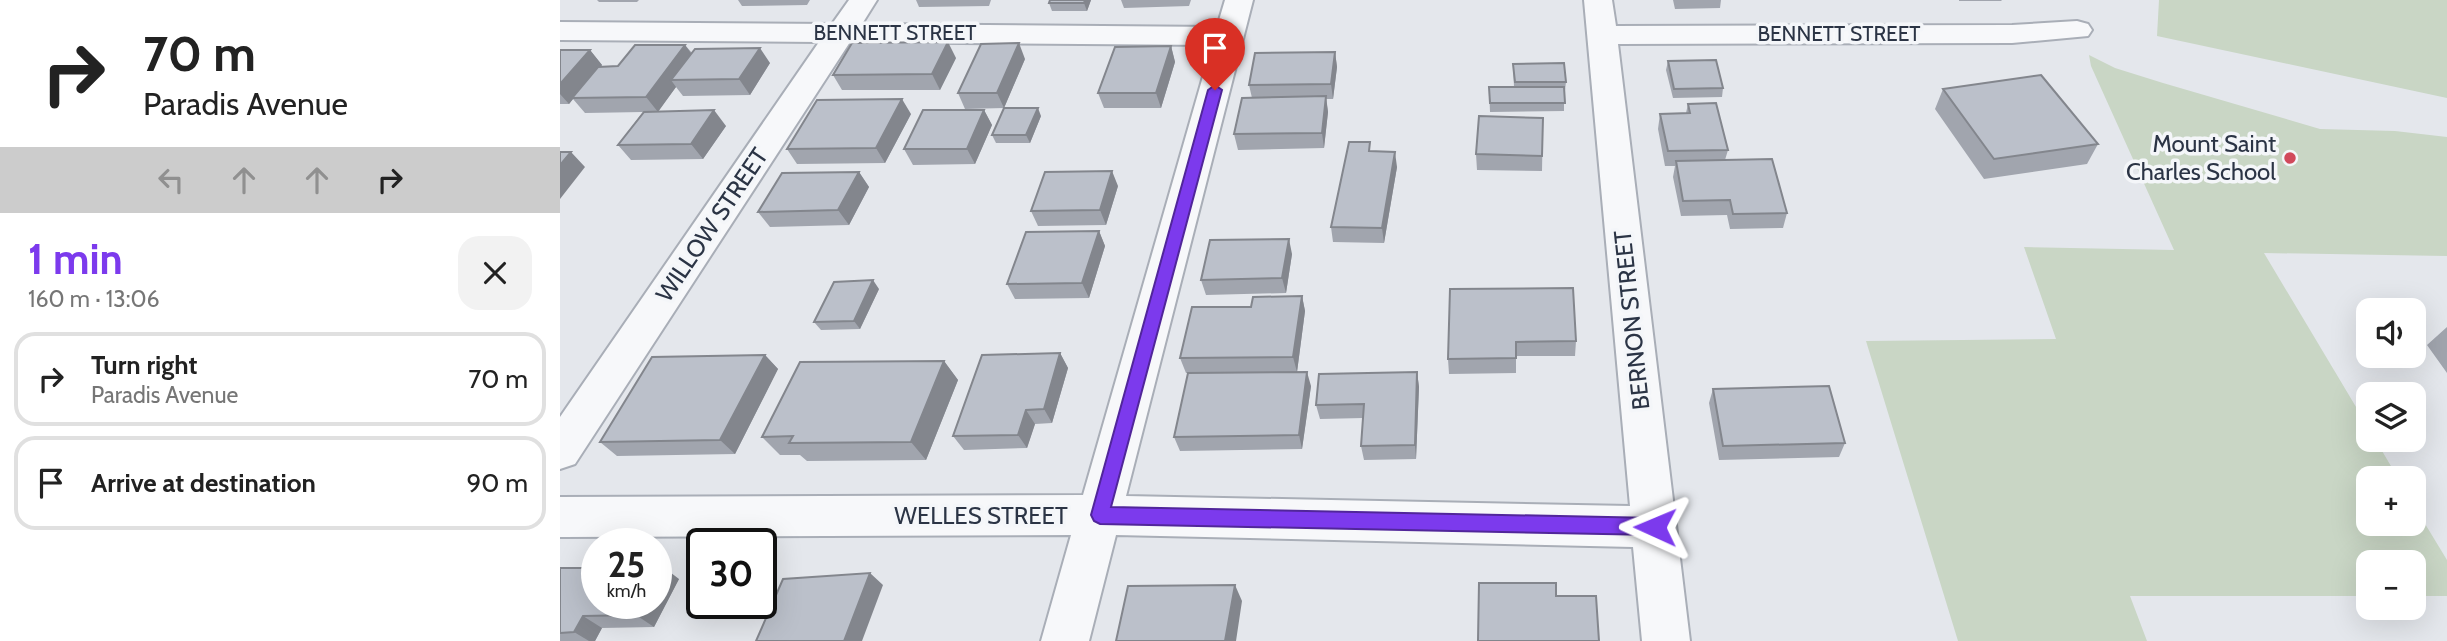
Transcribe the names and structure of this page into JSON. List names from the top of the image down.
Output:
{
  "streets": {
    "street": [
      "BENNETT STREET",
      "WILLOW STREET",
      "BERNON STREET",
      "WELLES STREET"
    ]
  },
  "crossings": [
    ["BENNETT STREET", "WILLOW STREET"],
    ["BENNETT STREET", "BERNON STREET"],
    ["BERNON STREET", "WELLES STREET"]
  ],
  "places": ["Mount Saint Charles School"],
  "page": {
    "turn": ["70 m", "Paradis Avenue"],
    "heading": ["1 min", "160 m · 13:06"],
    "map_buttons": ["+", "−"],
    "list": [
      {
        "name": "Turn right",
        "note": "Paradis Avenue",
        "value": "70 m"
      },
      {
        "name": "Arrive at destination",
        "value": "90 m"
      }
    ],
    "speed": "25 km/h",
    "limit": "30"
  }
}
